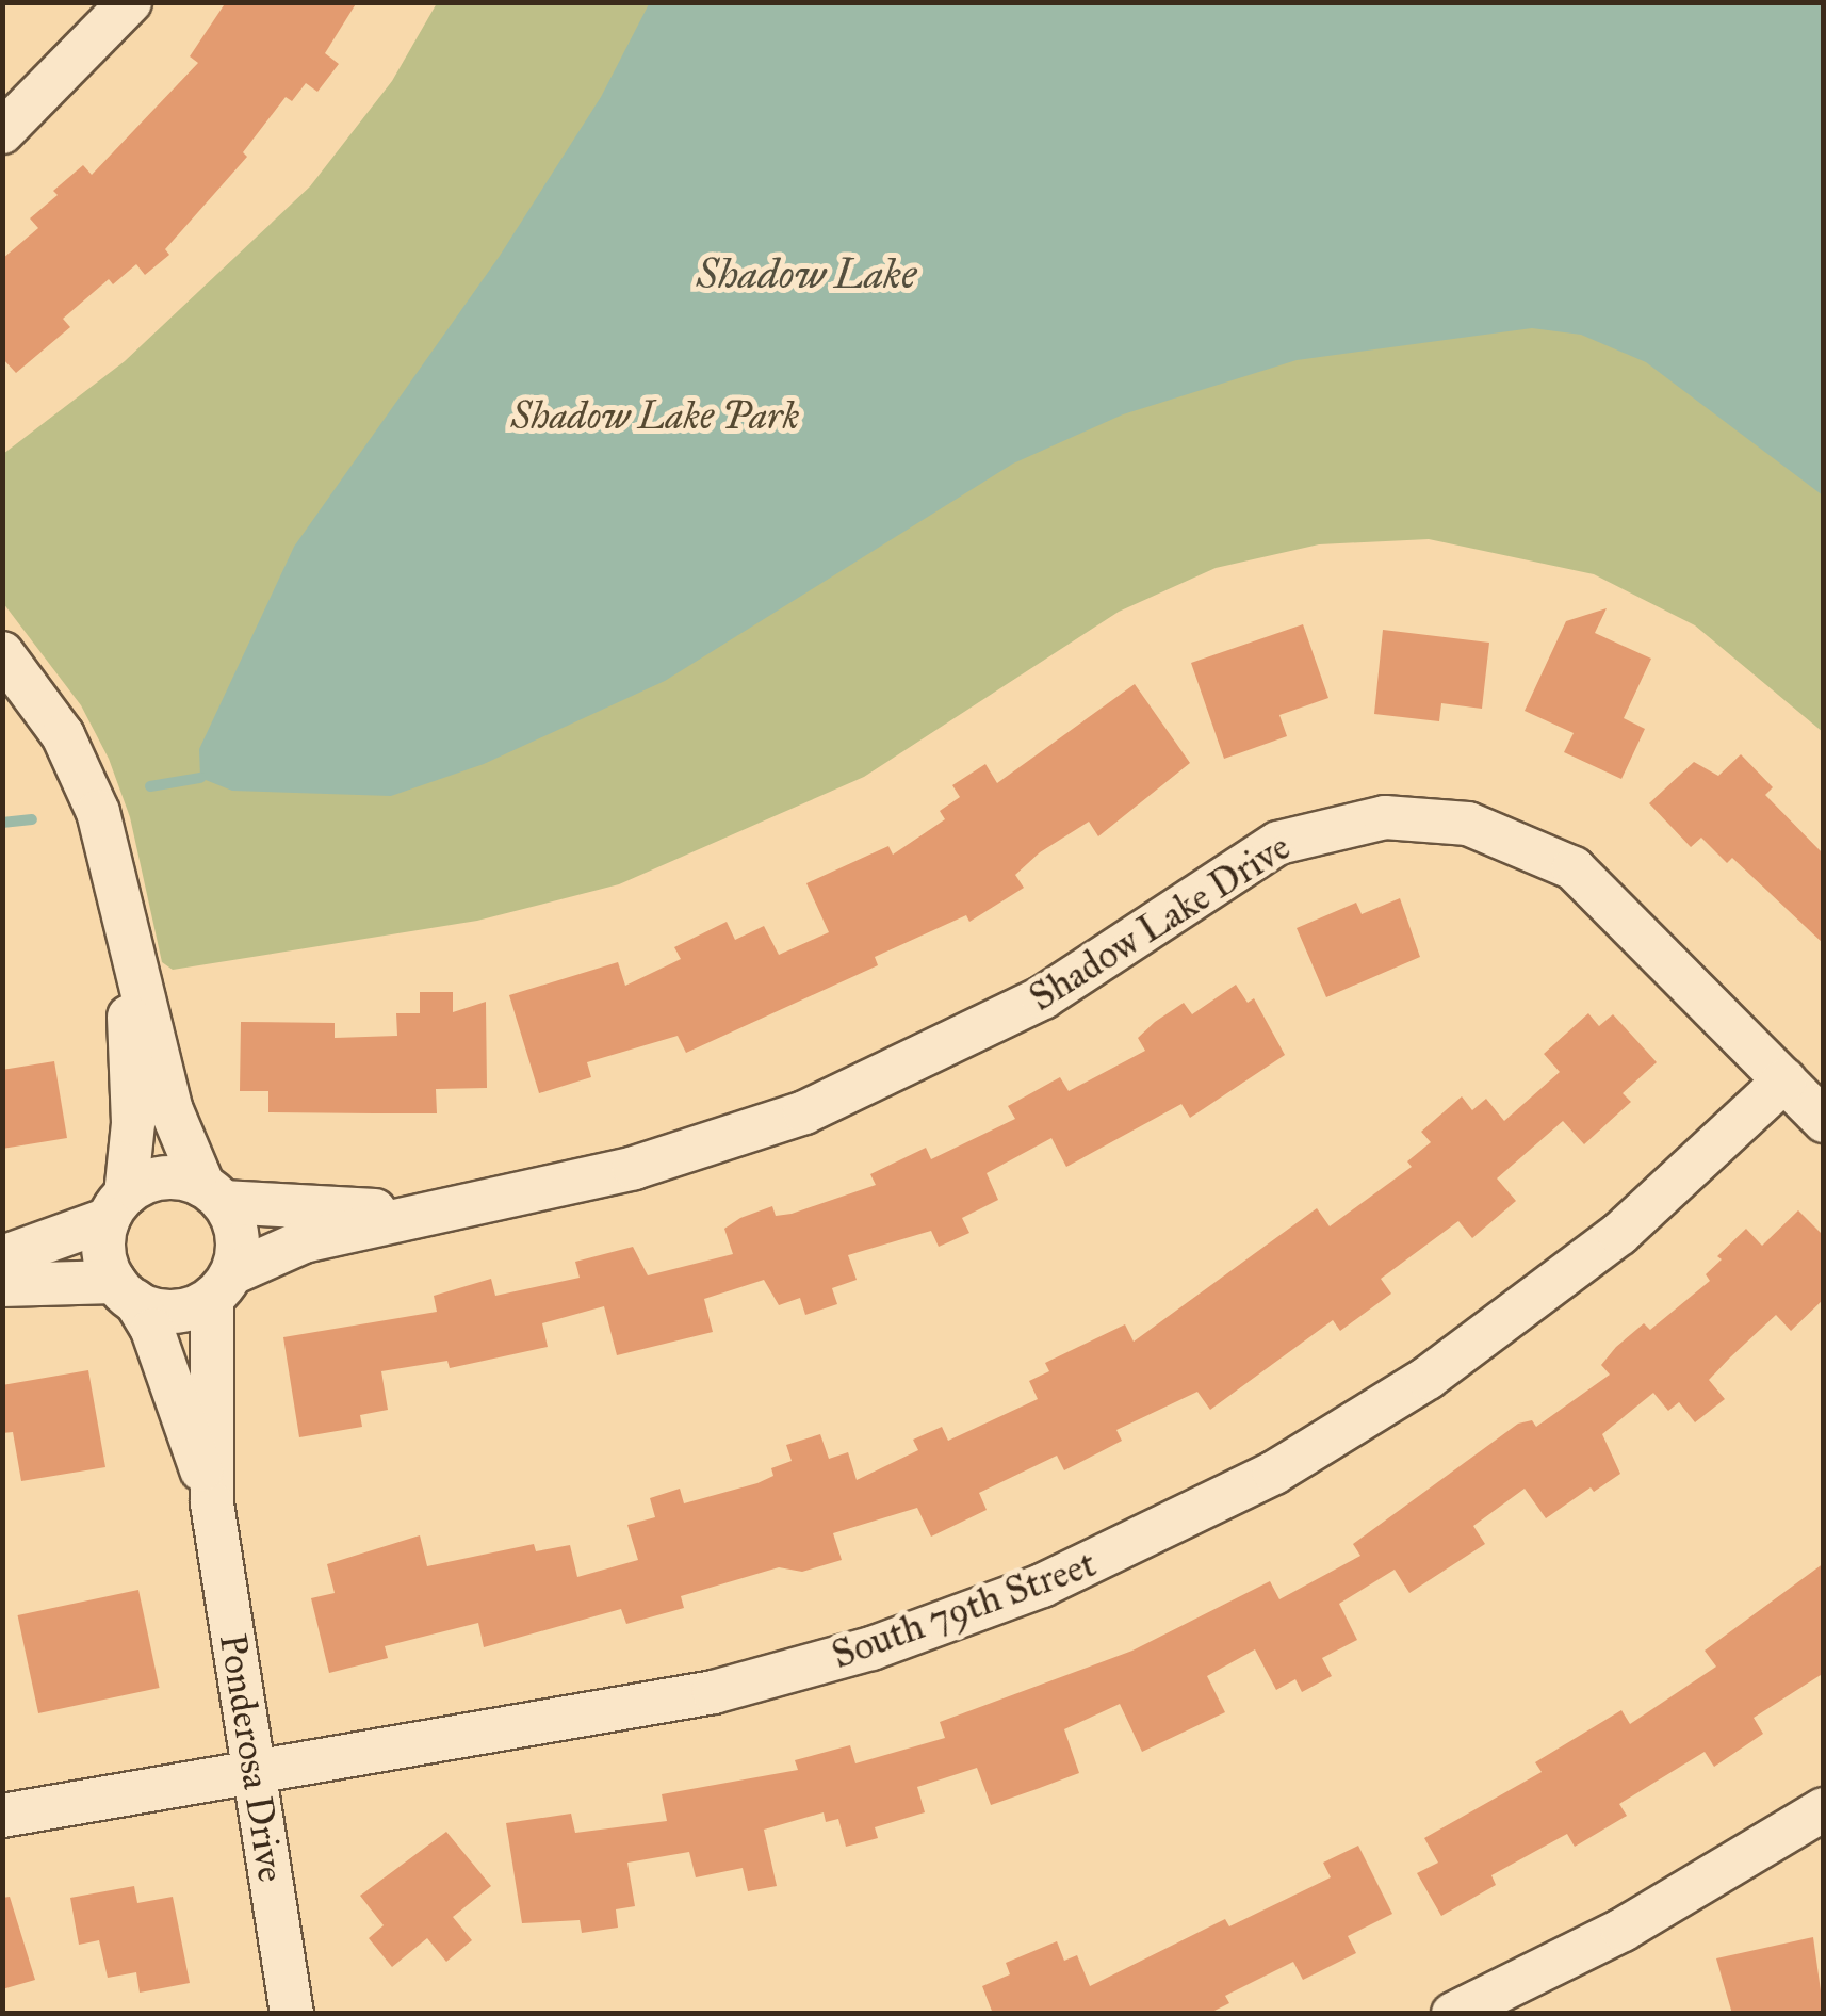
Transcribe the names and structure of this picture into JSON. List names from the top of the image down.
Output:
{
  "streets": {
    "street": ["Shadow Lake Drive", "South 79th Street", "Ponderosa Drive"]
  },
  "crossings": [
    ["Shadow Lake Drive", "South 79th Street"],
    ["Shadow Lake Drive", "Ponderosa Drive"],
    ["South 79th Street", "Ponderosa Drive"]
  ],
  "water": ["Shadow Lake"],
  "parks": ["Shadow Lake Park"]
}
